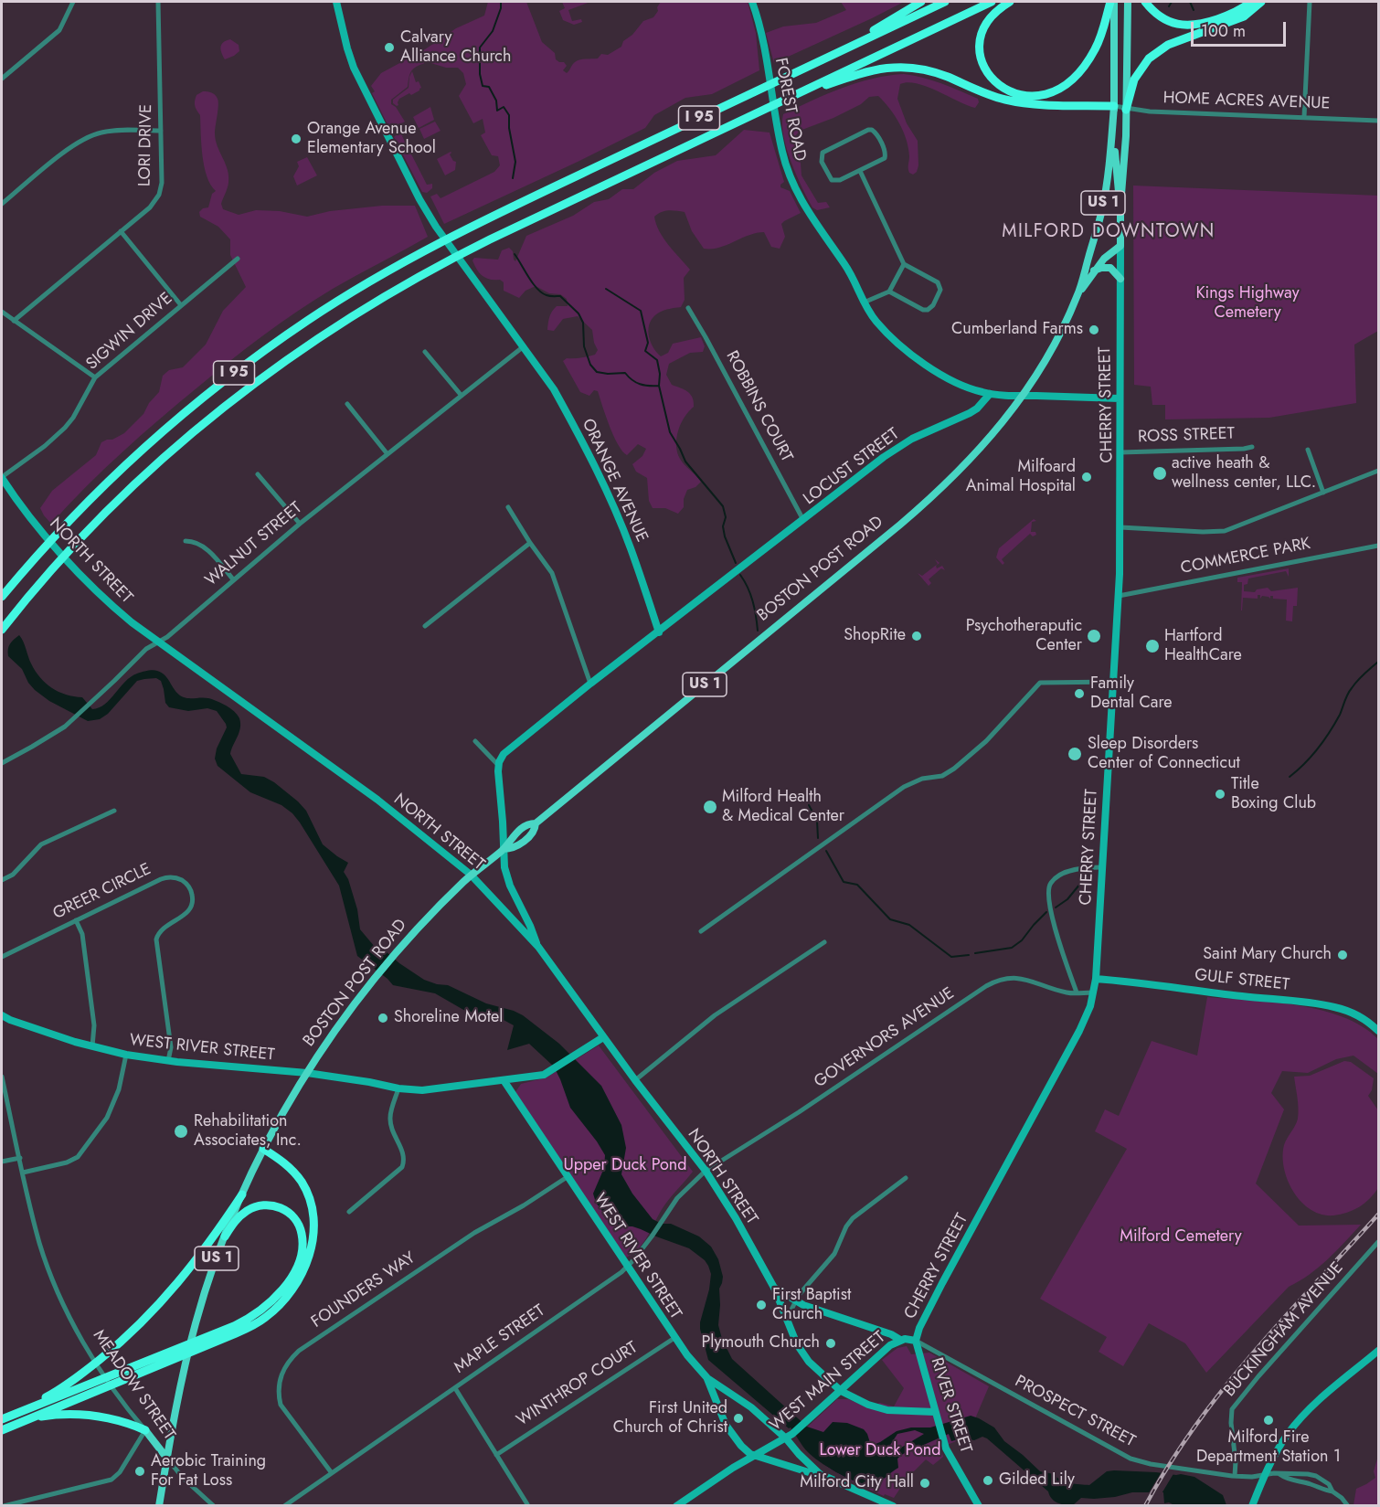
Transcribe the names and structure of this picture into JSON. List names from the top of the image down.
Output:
{
  "streets": {
    "highway": ["I 95"],
    "main road": [
      "FOREST ROAD",
      "US 1",
      "CHERRY STREET",
      "LOCUST STREET",
      "ORANGE AVENUE",
      "NORTH STREET",
      "BOSTON POST ROAD",
      "GULF STREET",
      "WEST RIVER STREET",
      "WEST MAIN STREET",
      "MEADOW STREET",
      "RIVER STREET"
    ],
    "street": [
      "HOME ACRES AVENUE",
      "LORI DRIVE",
      "SIGWIN DRIVE",
      "ROBBINS COURT",
      "ROSS STREET",
      "WALNUT STREET",
      "COMMERCE PARK",
      "GREER CIRCLE",
      "GOVERNORS AVENUE",
      "FOUNDERS WAY",
      "BUCKINGHAM AVENUE",
      "MAPLE STREET",
      "WINTHROP COURT",
      "PROSPECT STREET"
    ]
  },
  "crossings": [
    ["HOME ACRES AVENUE", "BOSTON POST ROAD"],
    ["FOREST ROAD", "LOCUST STREET"],
    ["SIGWIN DRIVE", "NORTH STREET"],
    ["CHERRY STREET", "ROSS STREET"],
    ["CHERRY STREET", "COMMERCE PARK"],
    ["CHERRY STREET", "BOSTON POST ROAD"],
    ["CHERRY STREET", "GULF STREET"],
    ["CHERRY STREET", "GOVERNORS AVENUE"],
    ["CHERRY STREET", "WEST MAIN STREET"],
    ["CHERRY STREET", "RIVER STREET"],
    ["CHERRY STREET", "PROSPECT STREET"],
    ["ROBBINS COURT", "LOCUST STREET"],
    ["LOCUST STREET", "ORANGE AVENUE"],
    ["ORANGE AVENUE", "WALNUT STREET"],
    ["WALNUT STREET", "NORTH STREET"],
    ["NORTH STREET", "BOSTON POST ROAD"],
    ["NORTH STREET", "GOVERNORS AVENUE"],
    ["NORTH STREET", "MAPLE STREET"],
    ["NORTH STREET", "WEST MAIN STREET"],
    ["NORTH STREET", "RIVER STREET"],
    ["BOSTON POST ROAD", "WEST RIVER STREET"],
    ["BOSTON POST ROAD", "MEADOW STREET"],
    ["GREER CIRCLE", "WEST RIVER STREET"],
    ["GOVERNORS AVENUE", "MAPLE STREET"],
    ["WEST RIVER STREET", "FOUNDERS WAY"],
    ["WEST RIVER STREET", "MAPLE STREET"],
    ["WEST RIVER STREET", "WEST MAIN STREET"],
    ["WEST RIVER STREET", "WINTHROP COURT"],
    ["FOUNDERS WAY", "MAPLE STREET"],
    ["BUCKINGHAM AVENUE", "PROSPECT STREET"],
    ["WEST MAIN STREET", "RIVER STREET"],
    ["WEST MAIN STREET", "PROSPECT STREET"],
    ["RIVER STREET", "PROSPECT STREET"]
  ],
  "districts": ["MILFORD DOWNTOWN"],
  "parks": [
    "Kings Highway Cemetery",
    "Upper Duck Pond",
    "Milford Cemetery",
    "Lower Duck Pond"
  ],
  "places": [
    "Calvary Alliance Church",
    "Orange Avenue Elementary School",
    "Cumberland Farms",
    "active heath & wellness center, LLC.",
    "Milfoard Animal Hospital",
    "ShopRite",
    "Psychotheraputic Center",
    "Hartford HealthCare",
    "Family Dental Care",
    "Sleep Disorders Center of Connecticut",
    "Title Boxing Club",
    "Milford Health & Medical Center",
    "Saint Mary Church",
    "Shoreline Motel",
    "Rehabilitation Associates, Inc.",
    "First Baptist Church",
    "Plymouth Church",
    "First United Church of Christ",
    "Milford Fire Department Station 1",
    "Aerobic Training For Fat Loss",
    "Gilded Lily",
    "Milford City Hall"
  ],
  "scale_bar": "100 m"
}
